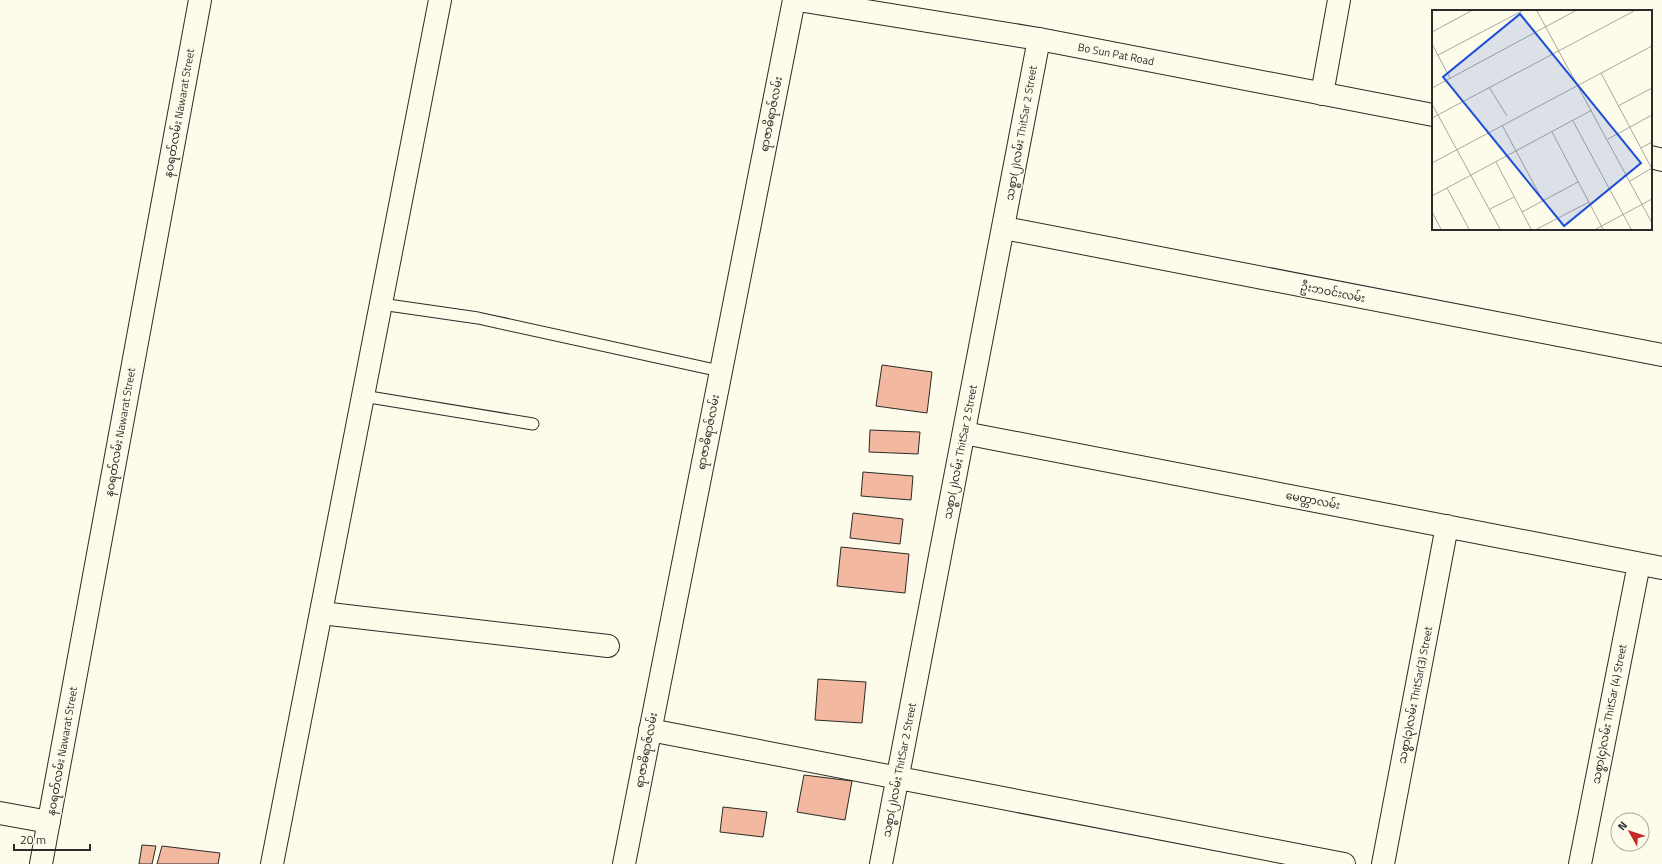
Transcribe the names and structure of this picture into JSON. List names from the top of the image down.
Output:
{
  "streets": {
    "street": [
      "Bo Sun Pat Road",
      "နဝရတ်လမ်း Nawarat Street",
      "ရာဇာဓိရာဇ်လမ်း",
      "သစ္စာ(၂)လမ်း ThitSar 2 Street",
      "ဦးဘဝင်းလမ်း",
      "မေတ္တာလမ်း",
      "သစ္စာ(၃)လမ်း ThitSar(3) Street",
      "သစ္စာ(၄)လမ်း ThitSar (4) Street"
    ]
  },
  "crossings": [
    ["Bo Sun Pat Road", "သစ္စာ(၂)လမ်း ThitSar 2 Street"],
    ["သစ္စာ(၂)လမ်း ThitSar 2 Street", "ဦးဘဝင်းလမ်း"],
    ["သစ္စာ(၂)လမ်း ThitSar 2 Street", "မေတ္တာလမ်း"],
    ["မေတ္တာလမ်း", "သစ္စာ(၃)လမ်း ThitSar(3) Street"],
    ["မေတ္တာလမ်း", "သစ္စာ(၄)လမ်း ThitSar (4) Street"]
  ],
  "scale_bar": "20 m",
  "north": "top left"
}
